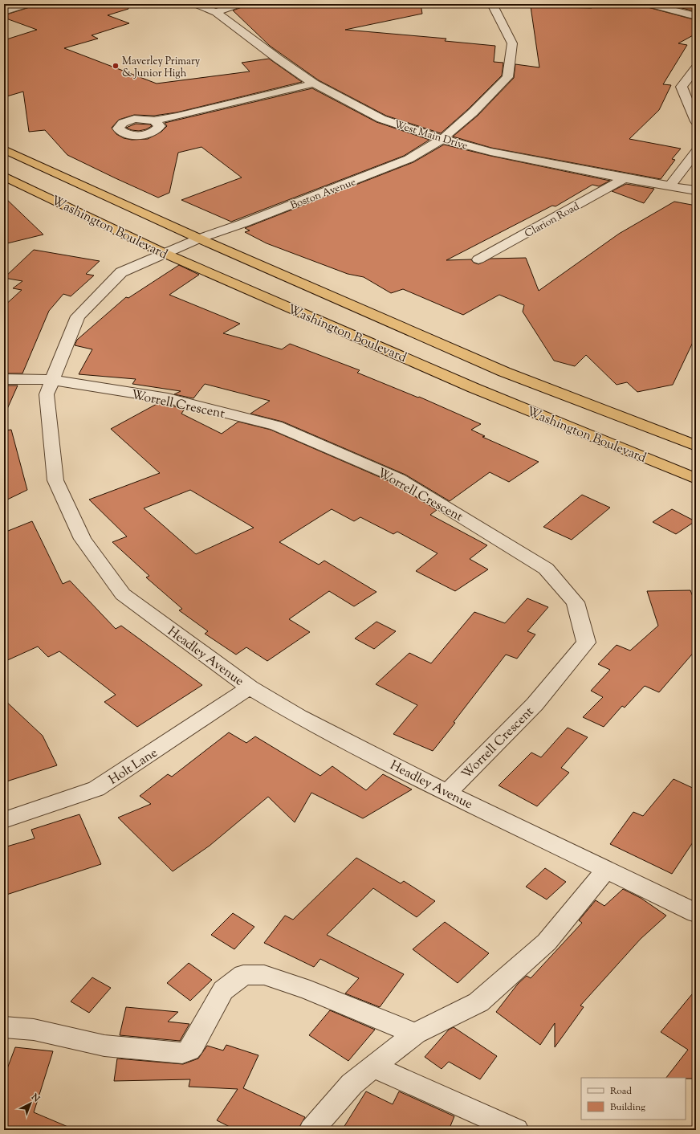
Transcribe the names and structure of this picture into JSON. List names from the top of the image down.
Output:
{
  "streets": {
    "highway": ["Washington Boulevard"],
    "street": [
      "West Main Drive",
      "Boston Avenue",
      "Clarion Road",
      "Worrell Crescent",
      "Headley Avenue",
      "Holt Lane"
    ]
  },
  "crossings": [
    ["West Main Drive", "Boston Avenue"],
    ["West Main Drive", "Clarion Road"],
    ["Boston Avenue", "Washington Boulevard"],
    ["Boston Avenue", "Headley Avenue"],
    ["Washington Boulevard", "Headley Avenue"],
    ["Worrell Crescent", "Headley Avenue"],
    ["Headley Avenue", "Holt Lane"]
  ],
  "places": ["Maverley Primary & Junior High"],
  "legend": ["Road", "Building"],
  "north": "top right"
}
